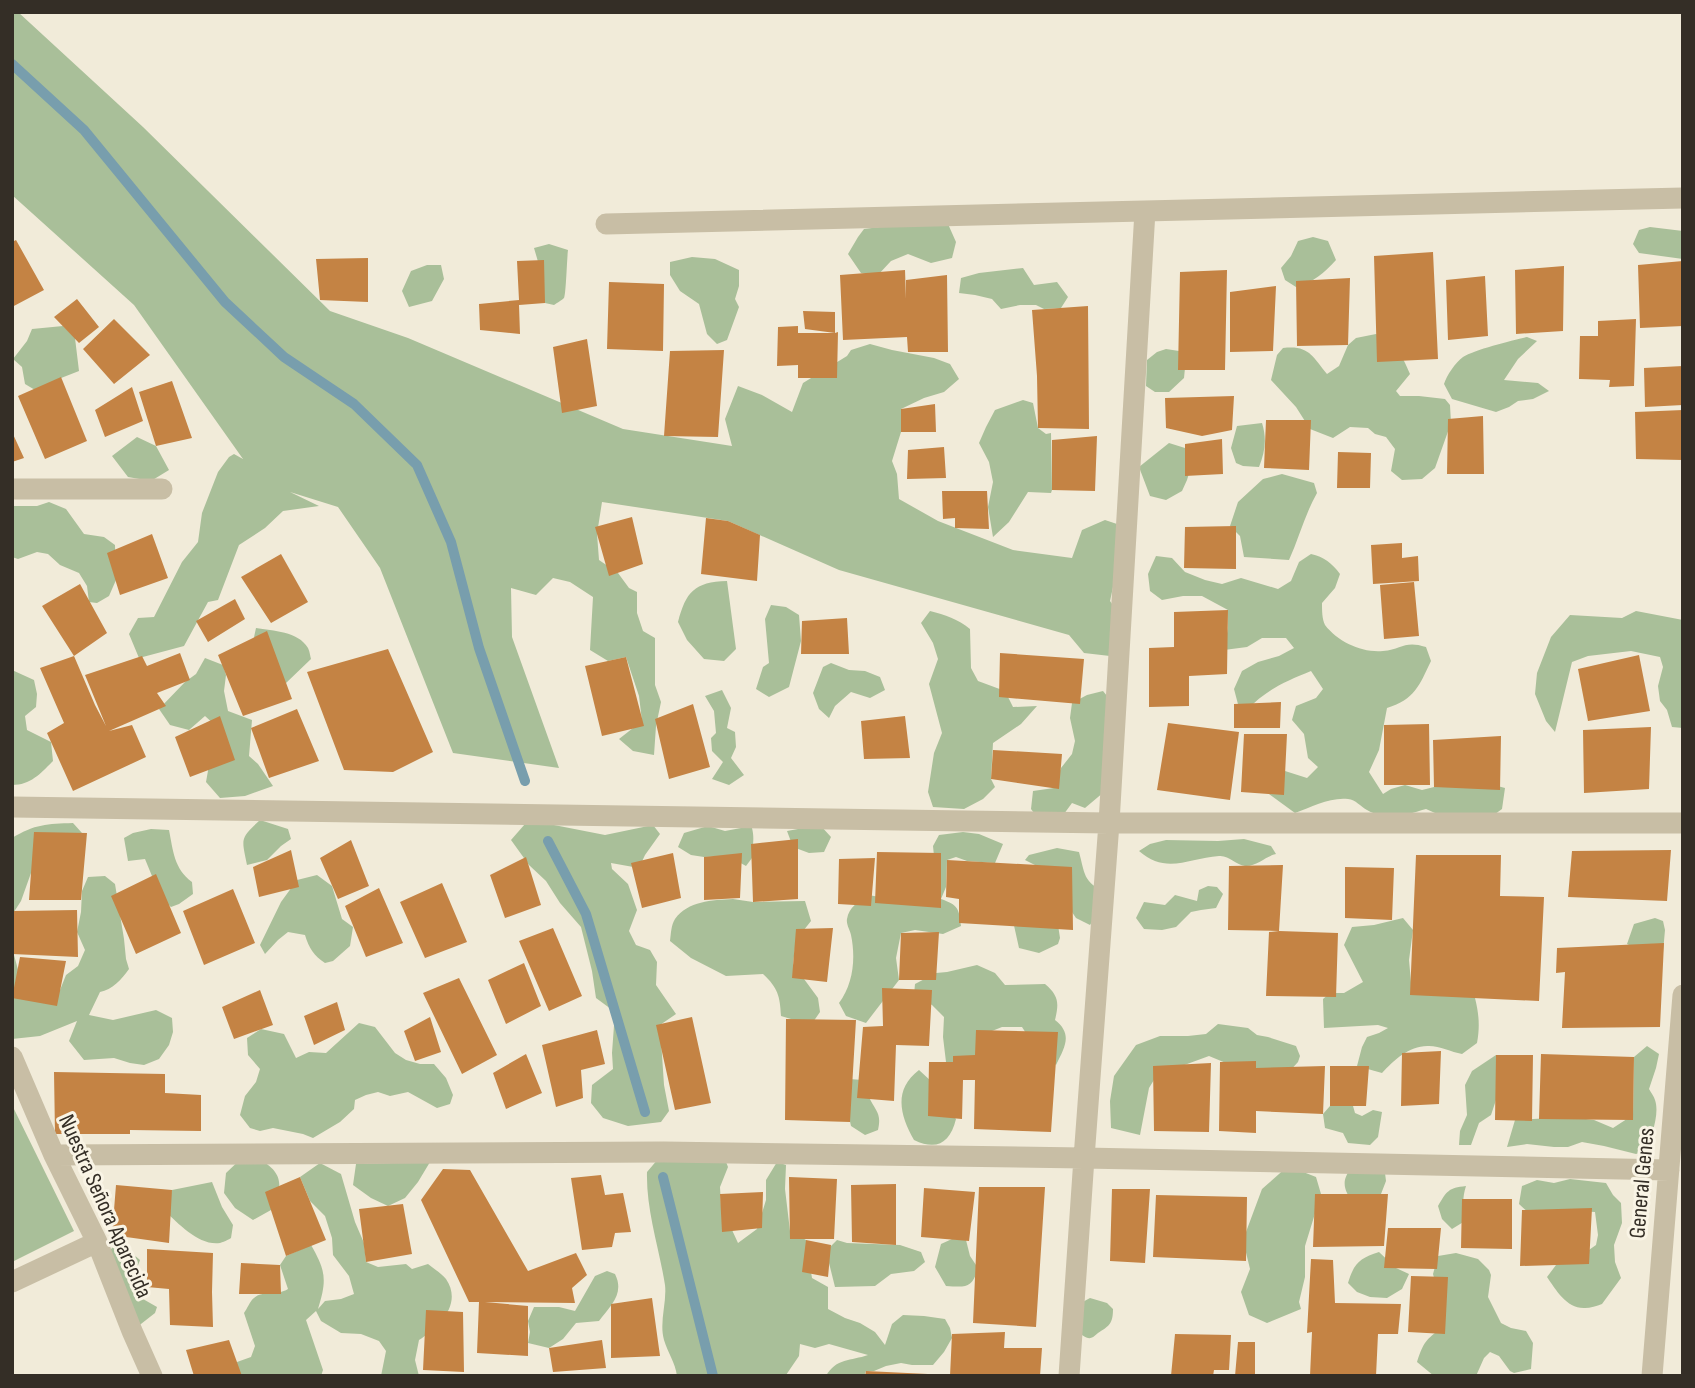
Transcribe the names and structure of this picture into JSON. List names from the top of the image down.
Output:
{
  "streets": {
    "street": ["General Genes", "Nuestra Señora Aparecida"]
  }
}
